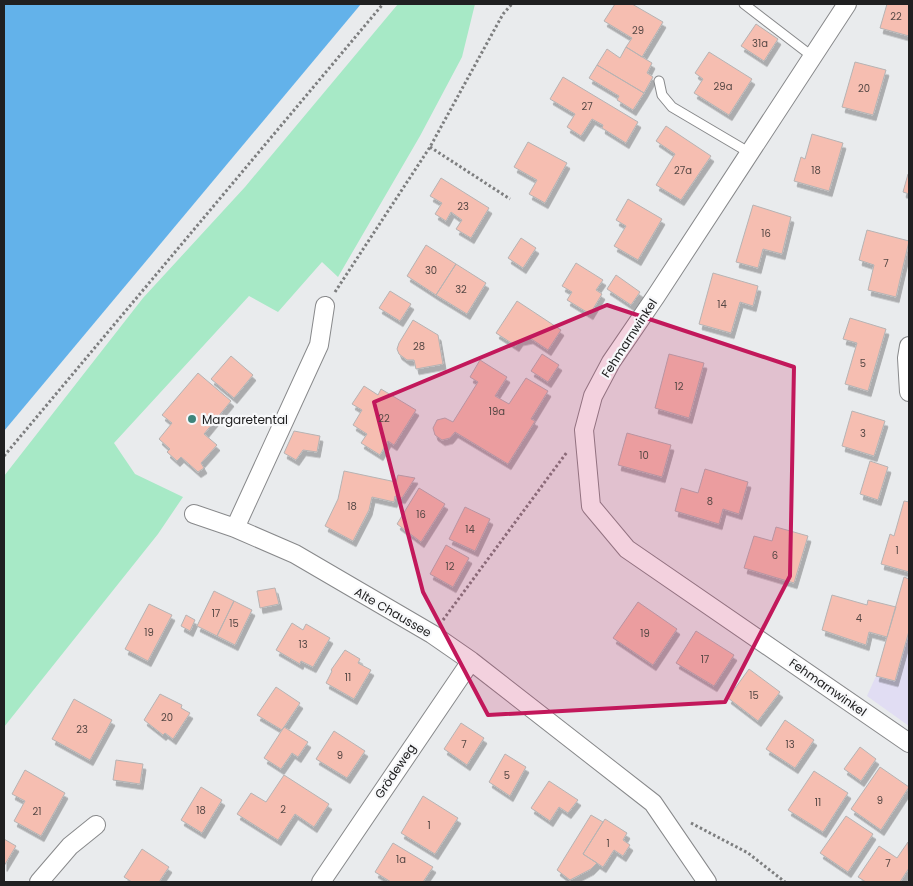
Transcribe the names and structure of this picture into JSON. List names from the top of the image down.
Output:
{
  "streets": {
    "street": ["Fehmarnwinkel", "Alte Chaussee", "Grödeweg"]
  },
  "crossings": [
    ["Alte Chaussee", "Grödeweg"]
  ],
  "places": ["Margaretental"],
  "house_numbers": [
    "22",
    "29",
    "31a",
    "29a",
    "20",
    "27",
    "27a",
    "18",
    "23",
    "16",
    "7",
    "30",
    "32",
    "14",
    "28",
    "5",
    "12",
    "19a",
    "22",
    "3",
    "10",
    "8",
    "18",
    "16",
    "14",
    "1",
    "6",
    "12",
    "17",
    "4",
    "15",
    "19",
    "19",
    "13",
    "17",
    "11",
    "15",
    "20",
    "23",
    "7",
    "13",
    "9",
    "5",
    "9",
    "11",
    "2",
    "18",
    "21",
    "1",
    "1",
    "1a",
    "7"
  ]
}
